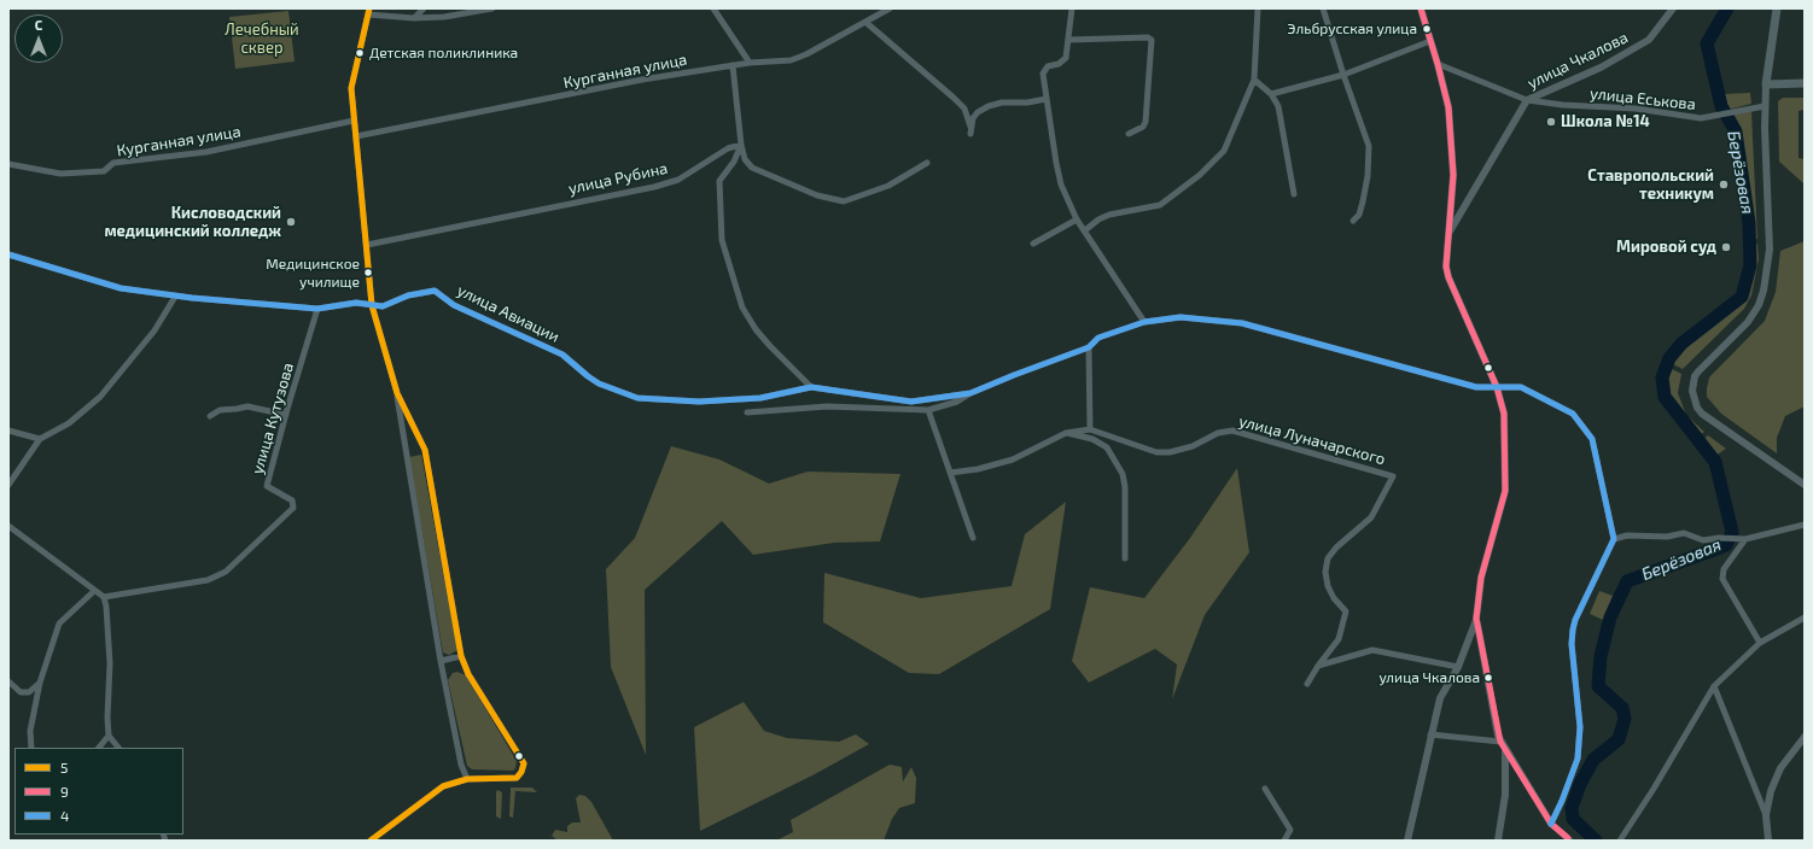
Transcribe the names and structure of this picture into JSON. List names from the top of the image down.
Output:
{
  "streets": {
    "street": [
      "улица Чкалова",
      "Курганная улица",
      "улица Еськова",
      "улица Рубина",
      "улица Авиации",
      "улица Кутузова",
      "улица Луначарского"
    ]
  },
  "crossings": [
    ["улица Чкалова", "улица Еськова"],
    ["улица Чкалова", "улица Авиации"],
    ["улица Авиации", "улица Кутузова"]
  ],
  "water": ["Берёзовая"],
  "parks": ["Лечебный сквер"],
  "places": [
    "Эльбрусская улица",
    "Детская поликлиника",
    "Школа №14",
    "Ставропольский техникум",
    "Кисловодский медицинский колледж",
    "Мировой суд",
    "Медицинское училище",
    "улица Чкалова"
  ],
  "lines": ["transit line 5", "transit line 9", "transit line 4"],
  "legend": ["5", "9", "4"],
  "north": "top"
}
